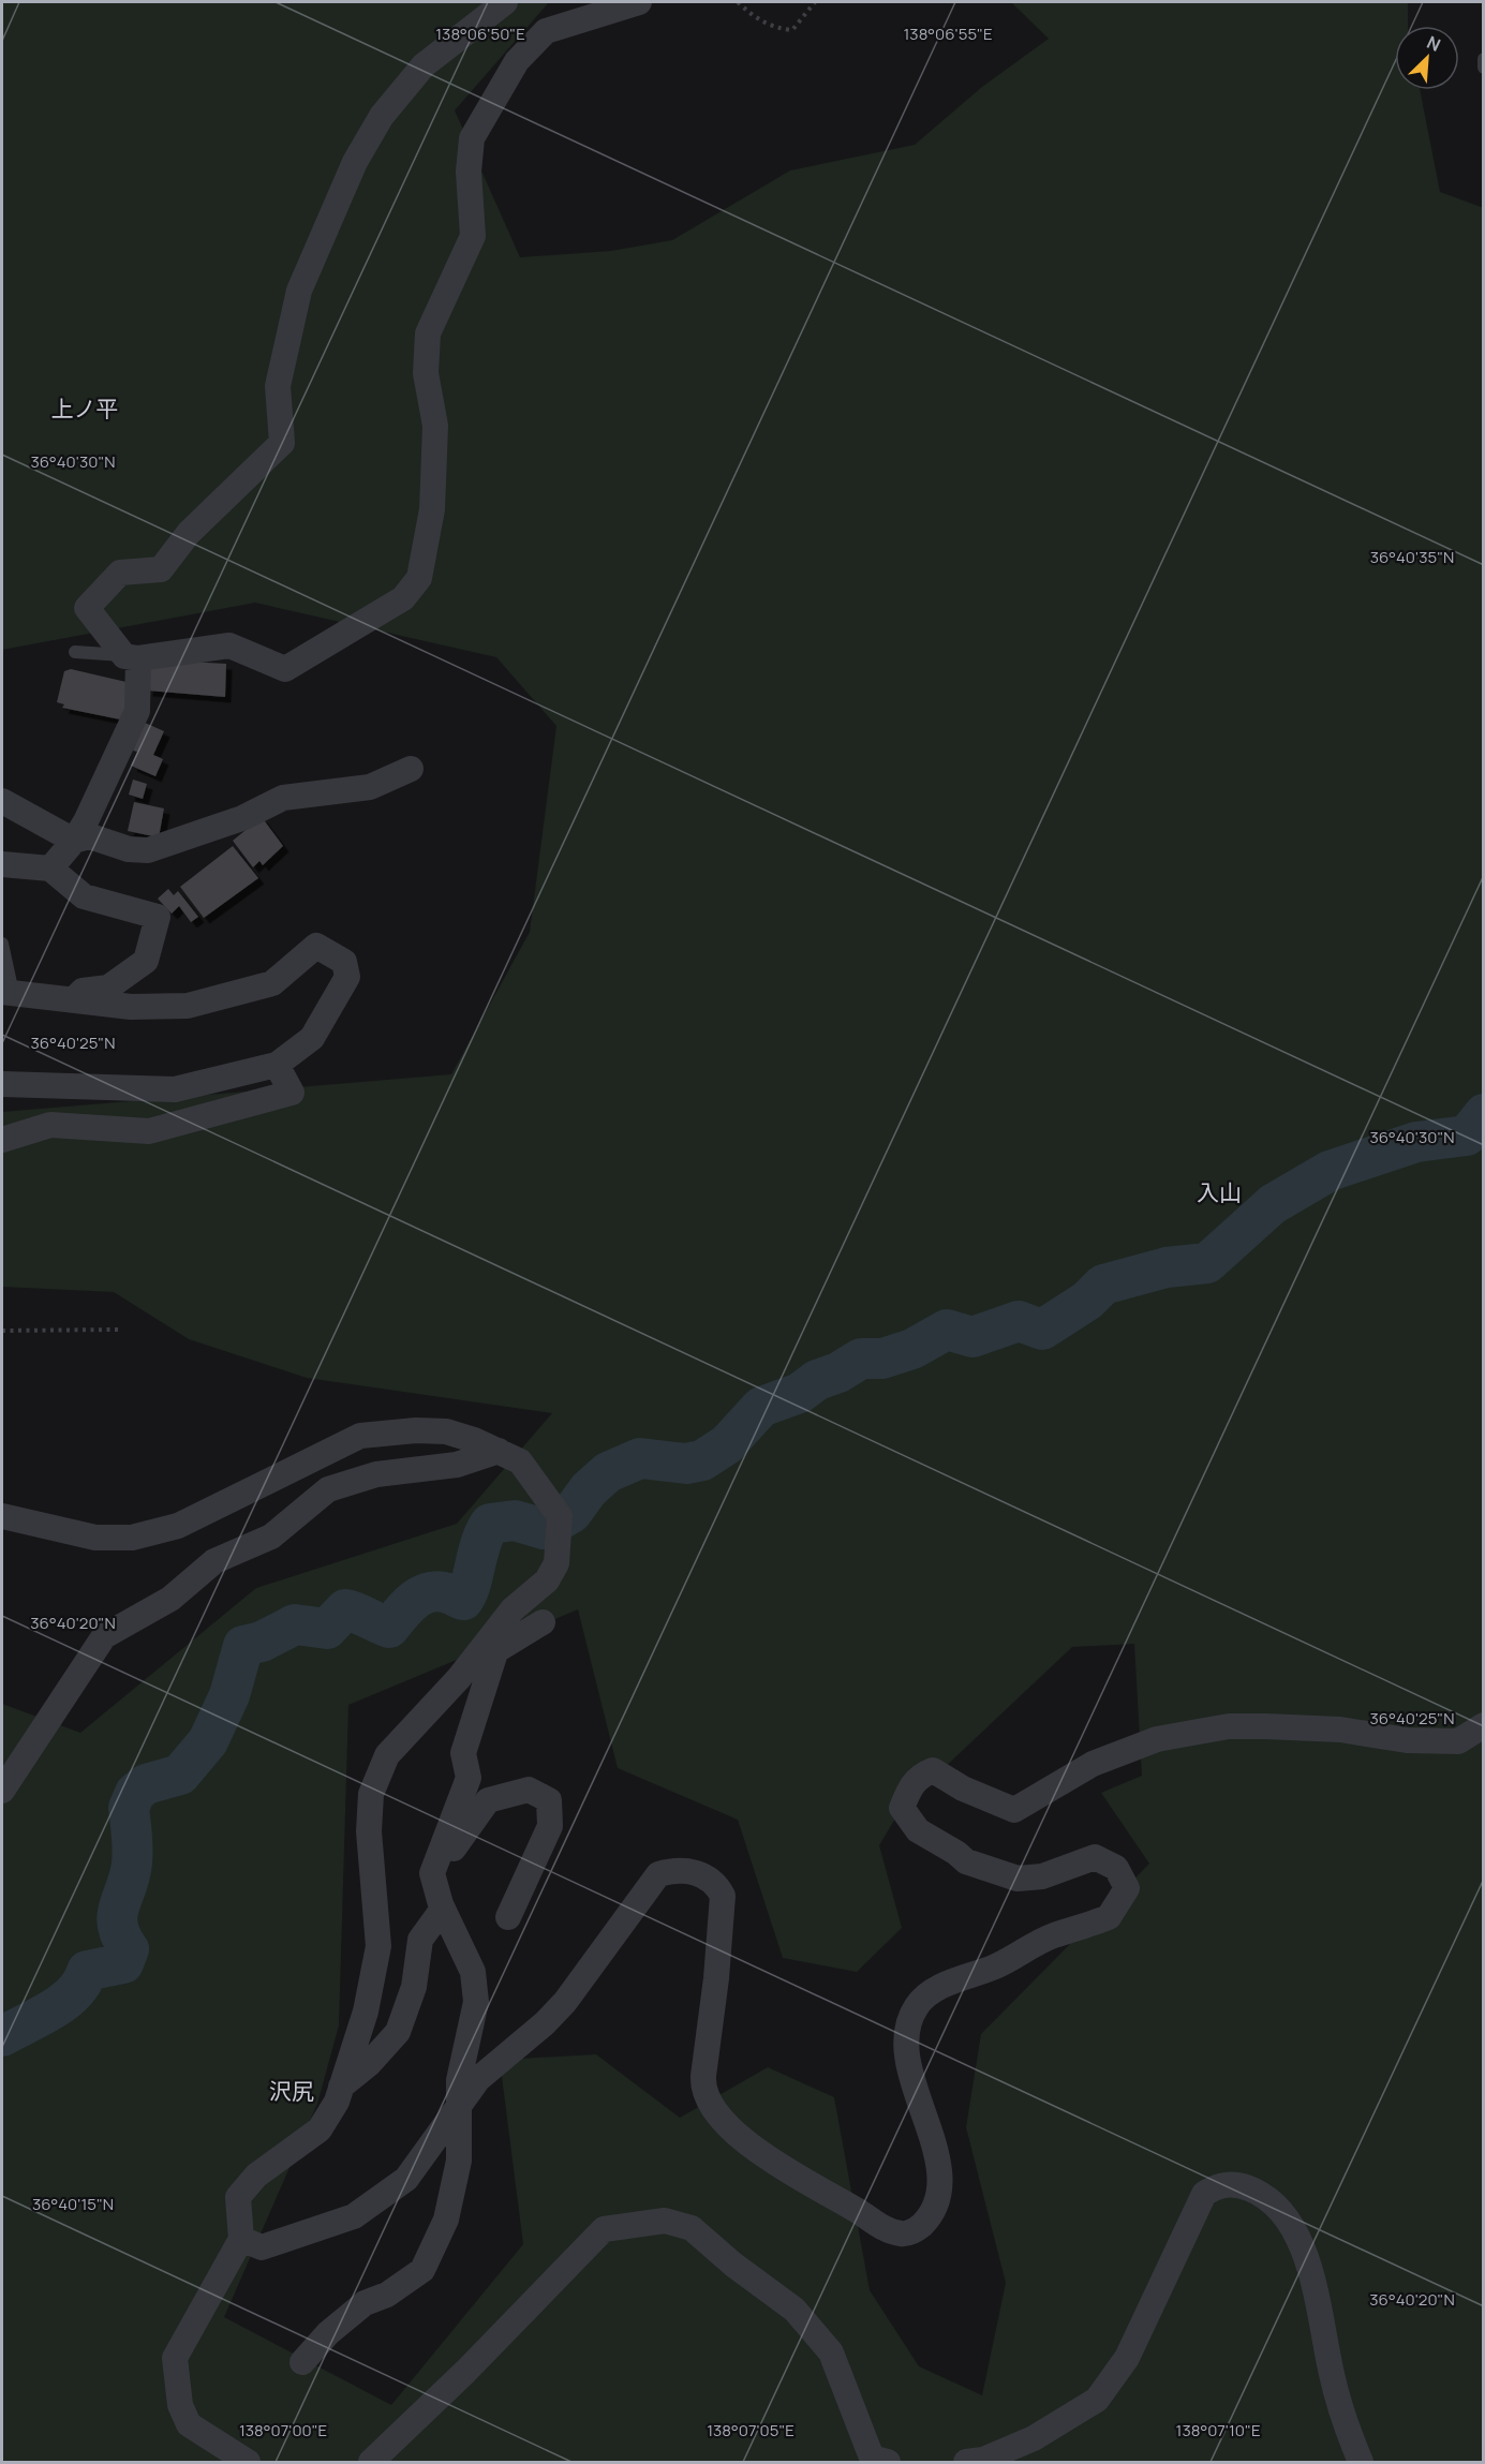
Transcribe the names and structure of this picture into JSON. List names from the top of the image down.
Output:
{
  "districts": ["上ノ平", "入山", "沢尻"],
  "north": "top right",
  "coordinates": [
    "138°06'50\"E",
    "138°06'55\"E",
    "36°40'30\"N",
    "36°40'35\"N",
    "36°40'25\"N",
    "36°40'20\"N",
    "36°40'15\"N",
    "138°07'00\"E",
    "138°07'05\"E",
    "138°07'10\"E"
  ]
}
